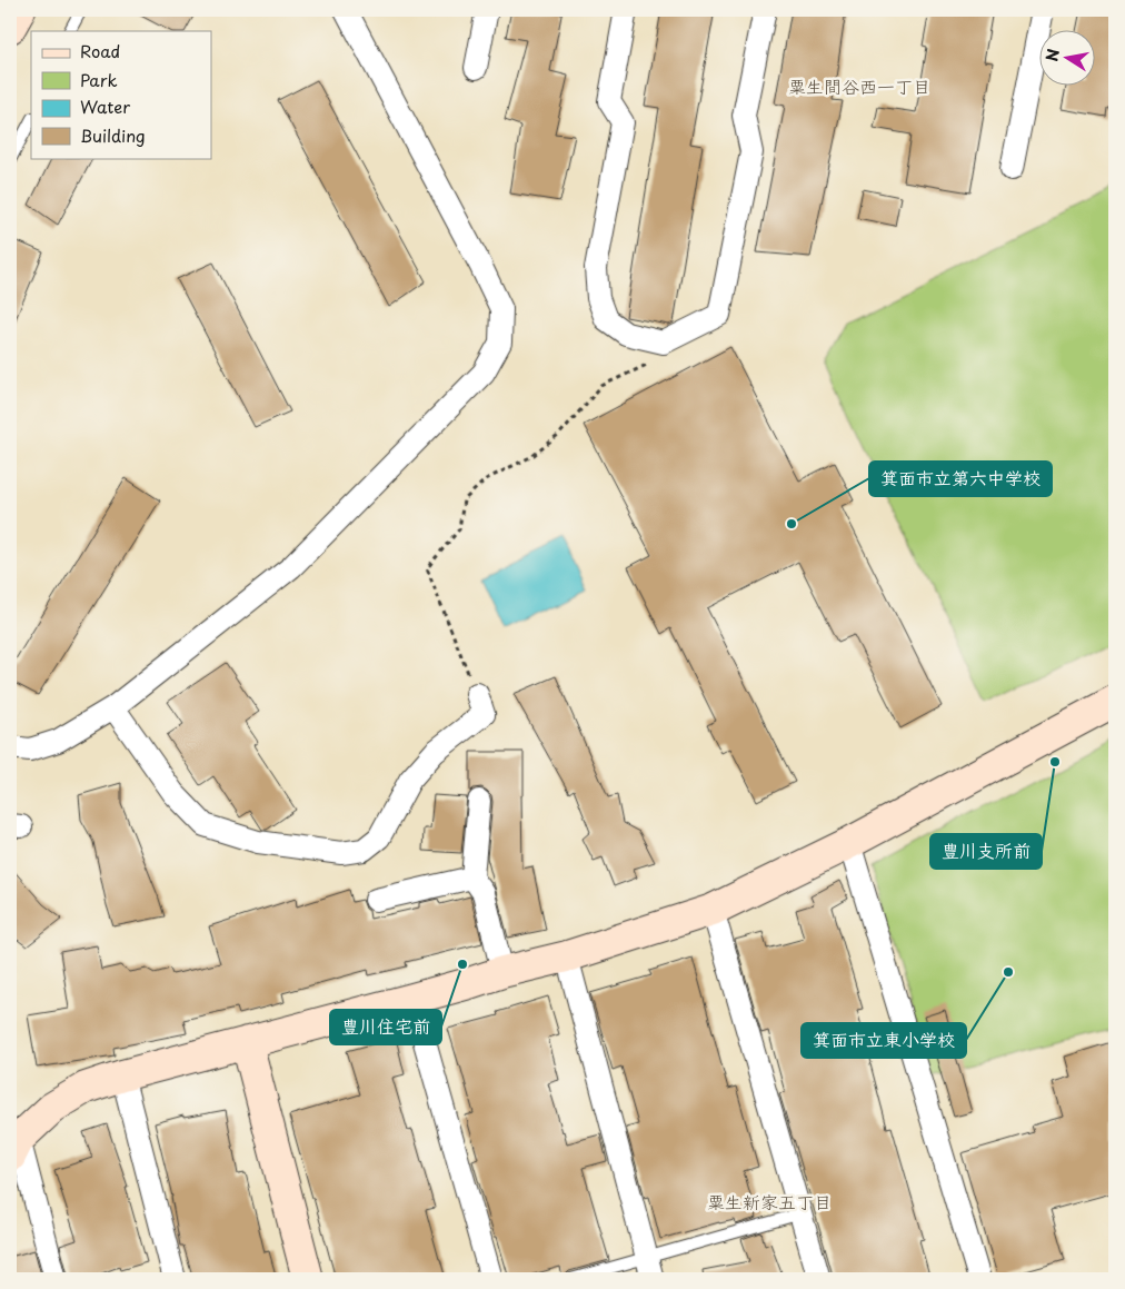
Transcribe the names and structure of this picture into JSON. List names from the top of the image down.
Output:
{
  "districts": ["粟生間谷西一丁目", "粟生新家五丁目"],
  "places": [
    "箕面市立第六中学校",
    "豊川支所前",
    "豊川住宅前",
    "箕面市立東小学校"
  ],
  "legend": [
    "Road",
    "Park",
    "Water",
    "Building"
  ],
  "north": "left"
}
